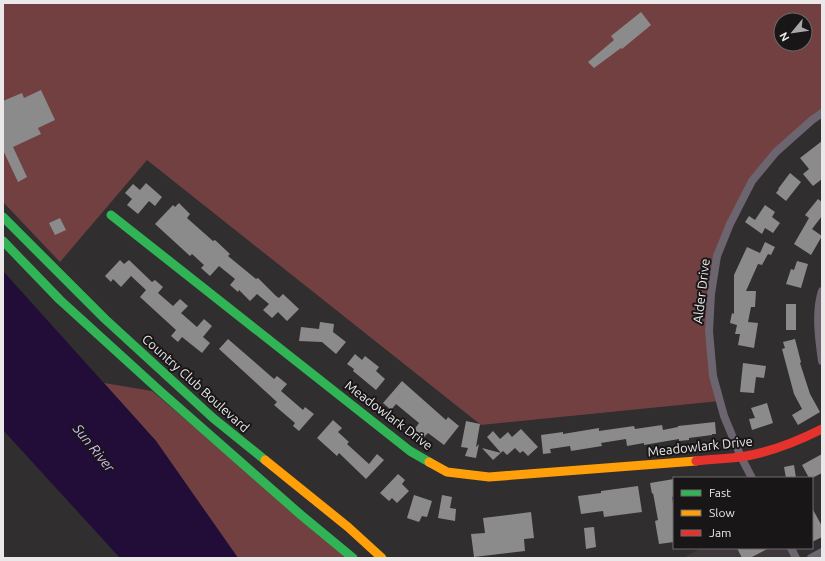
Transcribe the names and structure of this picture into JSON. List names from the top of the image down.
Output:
{
  "streets": {
    "main road": ["Country Club Boulevard", "Meadowlark Drive"],
    "street": ["Alder Drive"]
  },
  "crossings": [
    ["Alder Drive", "Meadowlark Drive"]
  ],
  "water": ["Sun River"],
  "legend": ["Fast", "Slow", "Jam"],
  "north": "bottom left"
}
